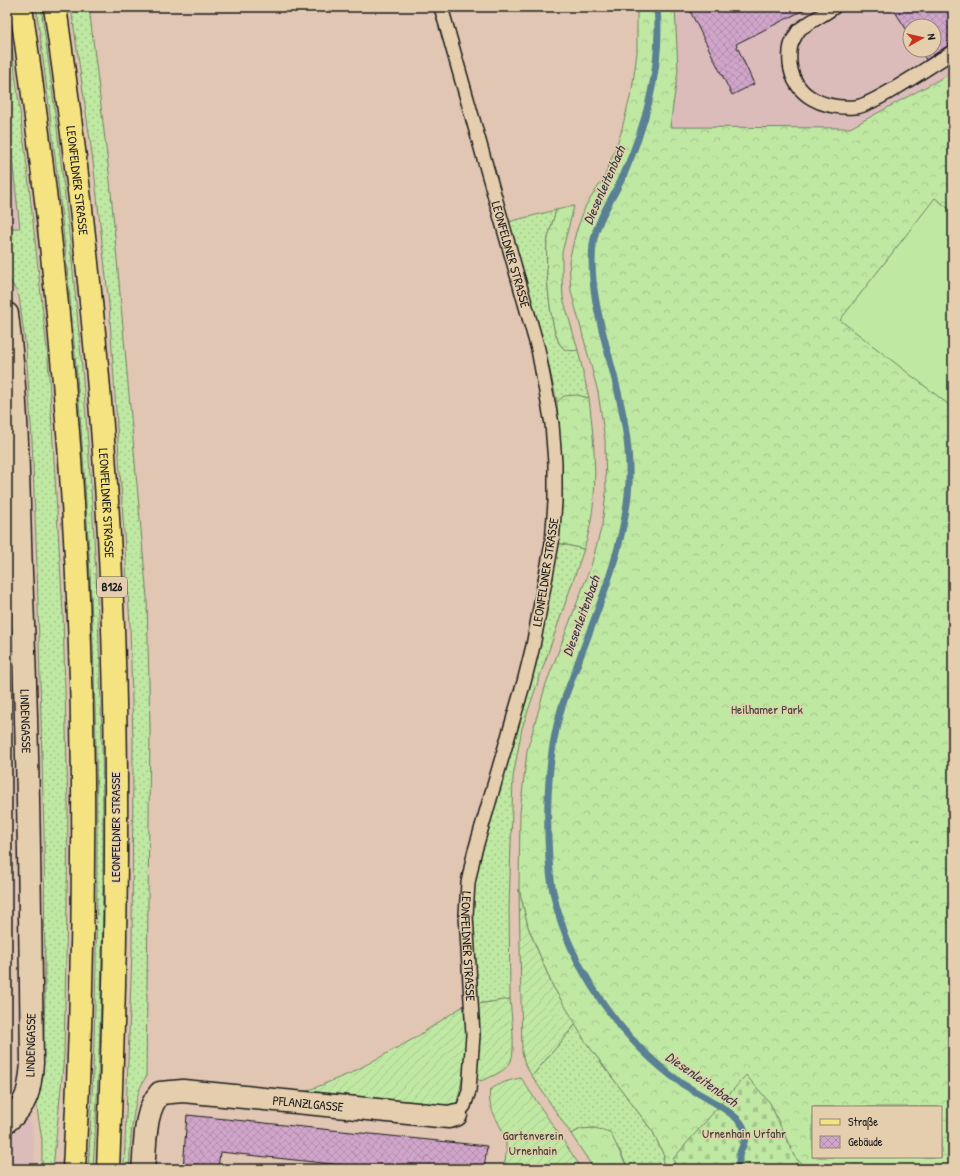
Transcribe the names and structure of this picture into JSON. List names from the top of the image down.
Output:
{
  "streets": {
    "main road": ["LEONFELDNER STRASSE", "B126"],
    "street": ["LINDENGASSE", "PFLANZLGASSE"]
  },
  "crossings": [
    ["LEONFELDNER STRASSE", "PFLANZLGASSE"]
  ],
  "water": ["Diesenleitenbach"],
  "parks": ["Heilhamer Park", "Urnenhain Urfahr", "Gartenverein Urnenhain"],
  "legend": ["Straße", "Gebäude"],
  "north": "right"
}
